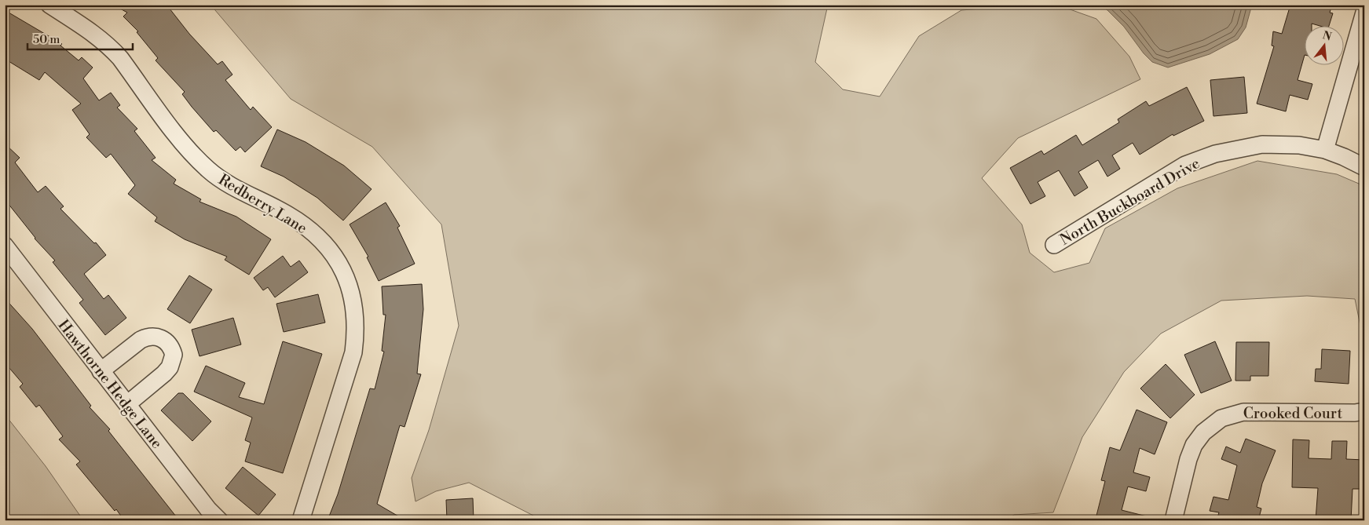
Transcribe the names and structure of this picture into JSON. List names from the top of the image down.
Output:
{
  "streets": {
    "street": [
      "North Buckboard Drive",
      "Redberry Lane",
      "Hawthorne Hedge Lane",
      "Crooked Court"
    ]
  },
  "scale_bar": "50 m",
  "north": "top"
}
